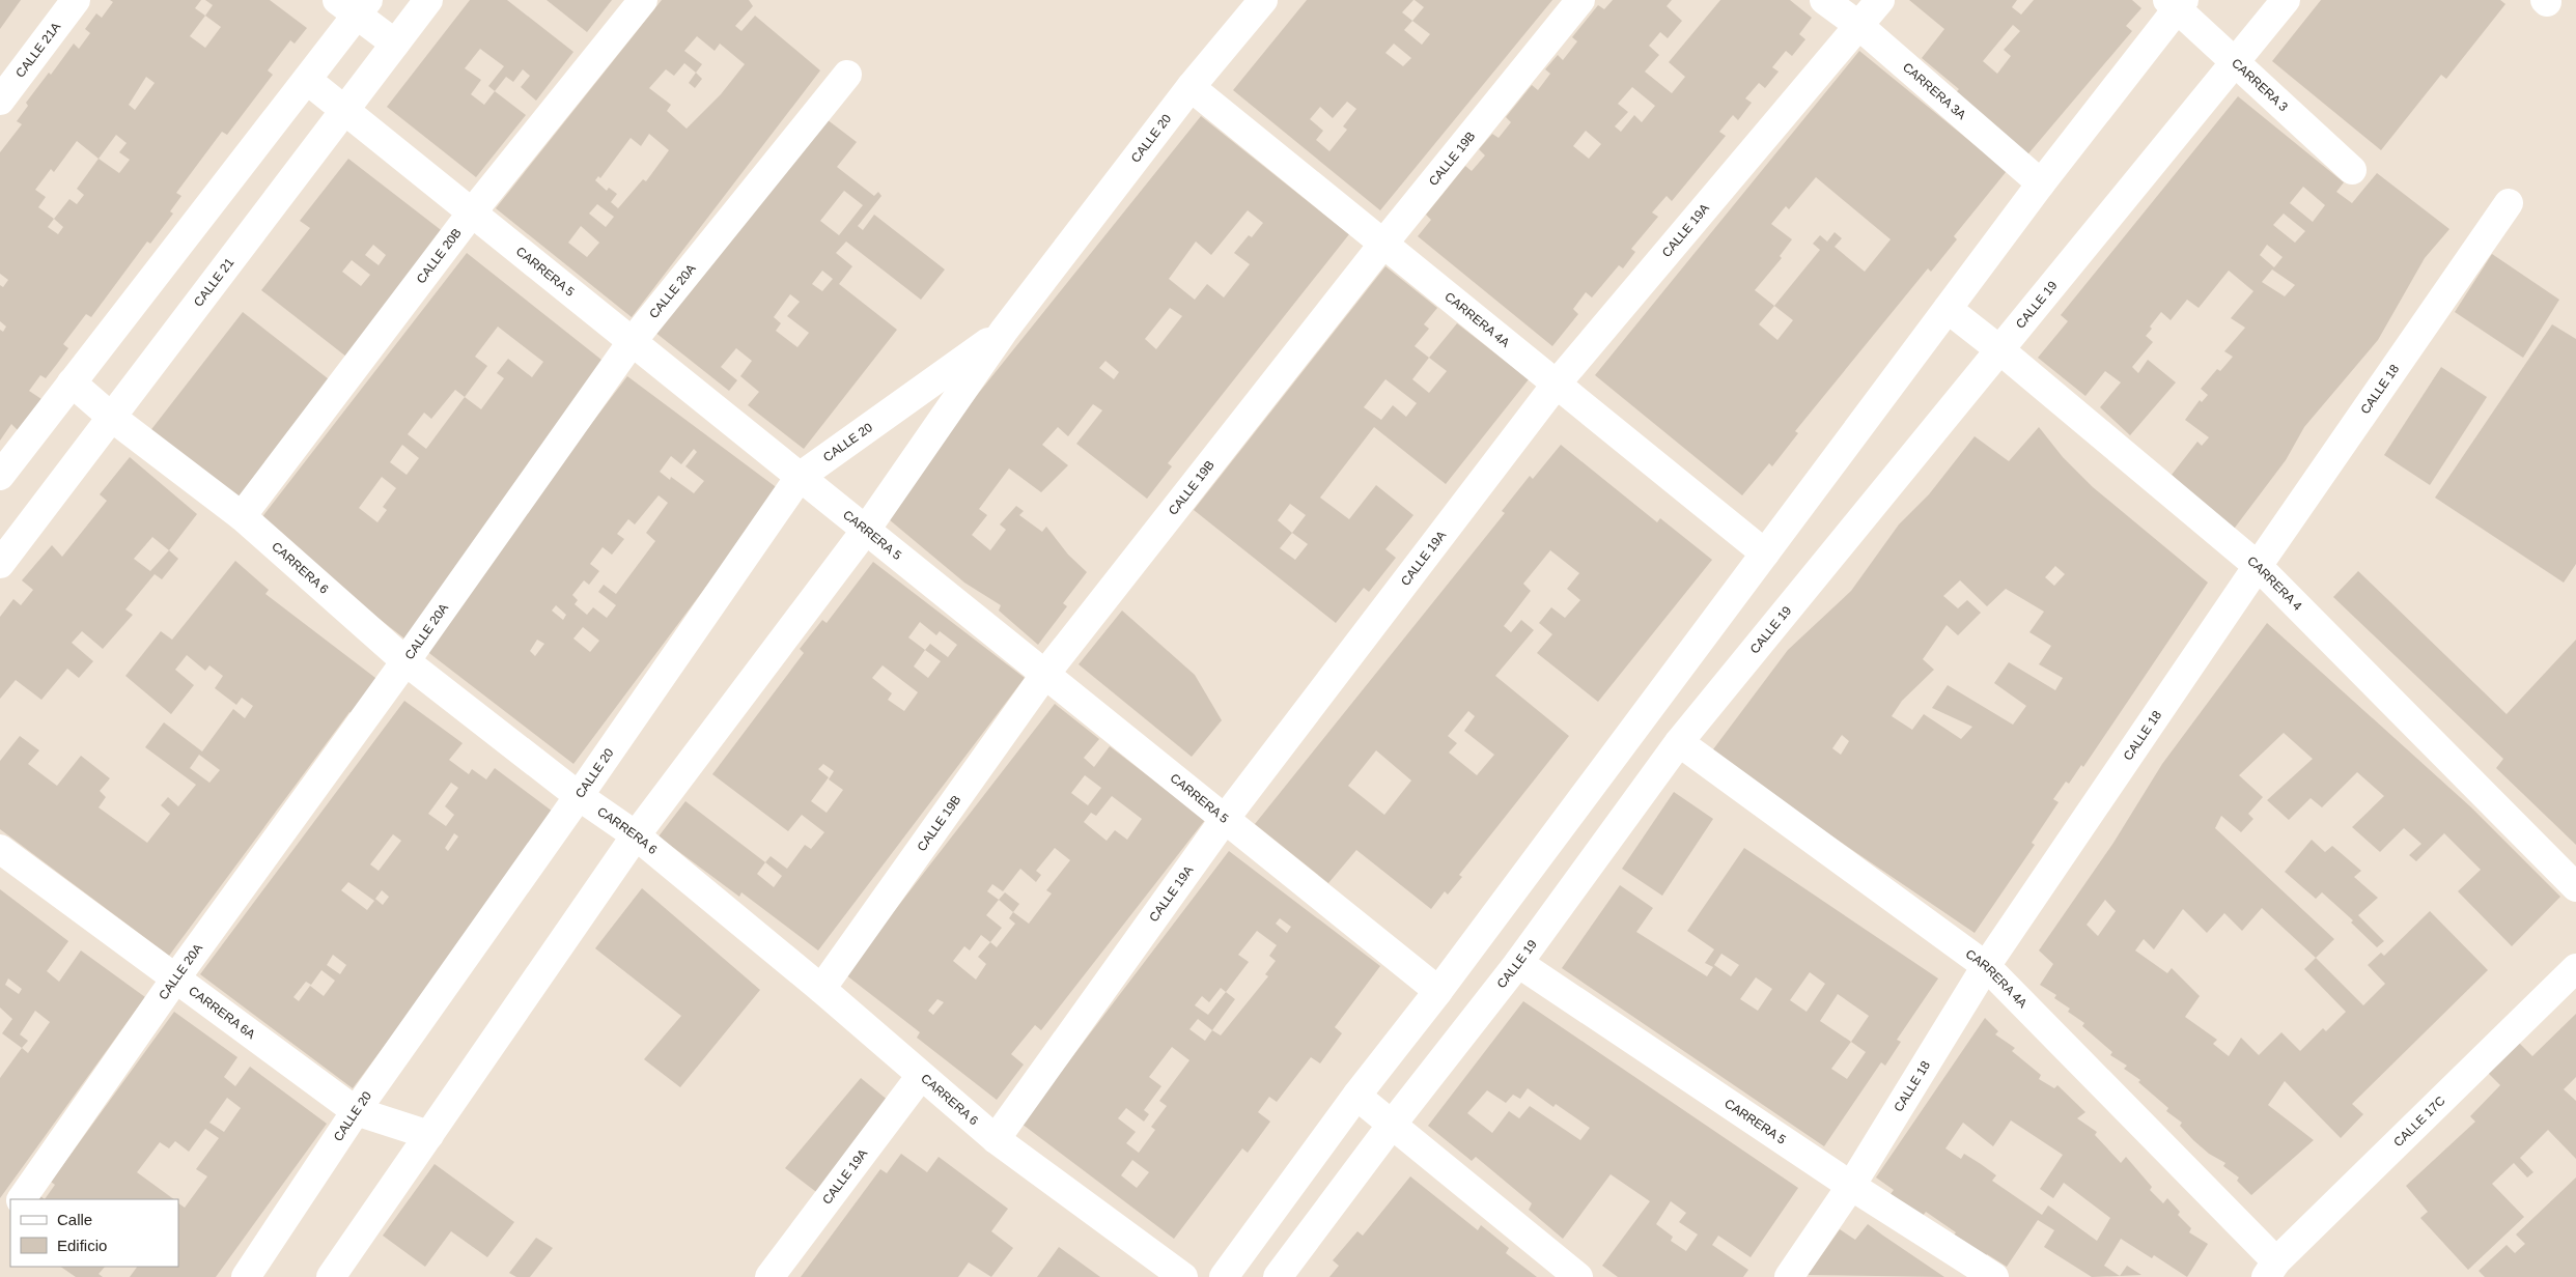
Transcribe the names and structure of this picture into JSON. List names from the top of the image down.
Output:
{
  "streets": {
    "street": [
      "CALLE 21A",
      "CARRERA 3",
      "CARRERA 3A",
      "CALLE 20",
      "CALLE 19B",
      "CALLE 19A",
      "CALLE 20B",
      "CARRERA 5",
      "CALLE 21",
      "CALLE 20A",
      "CALLE 19",
      "CARRERA 4A",
      "CALLE 18",
      "CARRERA 6",
      "CARRERA 4",
      "CARRERA 6A",
      "CALLE 17C"
    ]
  },
  "crossings": [
    ["CARRERA 3", "CALLE 19"],
    ["CARRERA 3A", "CALLE 19A"],
    ["CALLE 20", "CARRERA 5"],
    ["CALLE 20", "CARRERA 4A"],
    ["CALLE 20", "CARRERA 6"],
    ["CALLE 20", "CARRERA 6A"],
    ["CALLE 19B", "CARRERA 5"],
    ["CALLE 19B", "CARRERA 4A"],
    ["CALLE 19B", "CARRERA 6"],
    ["CALLE 19A", "CARRERA 5"],
    ["CALLE 19A", "CARRERA 4A"],
    ["CALLE 19A", "CARRERA 6"],
    ["CALLE 20B", "CARRERA 5"],
    ["CALLE 20B", "CARRERA 6"],
    ["CARRERA 5", "CALLE 21"],
    ["CARRERA 5", "CALLE 20A"],
    ["CARRERA 5", "CALLE 19"],
    ["CARRERA 5", "CALLE 18"],
    ["CALLE 21", "CARRERA 6"],
    ["CALLE 20A", "CARRERA 6"],
    ["CALLE 20A", "CARRERA 6A"],
    ["CALLE 19", "CARRERA 4A"],
    ["CALLE 19", "CARRERA 4"],
    ["CARRERA 4A", "CALLE 18"],
    ["CARRERA 4A", "CALLE 17C"],
    ["CALLE 18", "CARRERA 4"]
  ],
  "legend": ["Calle", "Edificio"]
}
